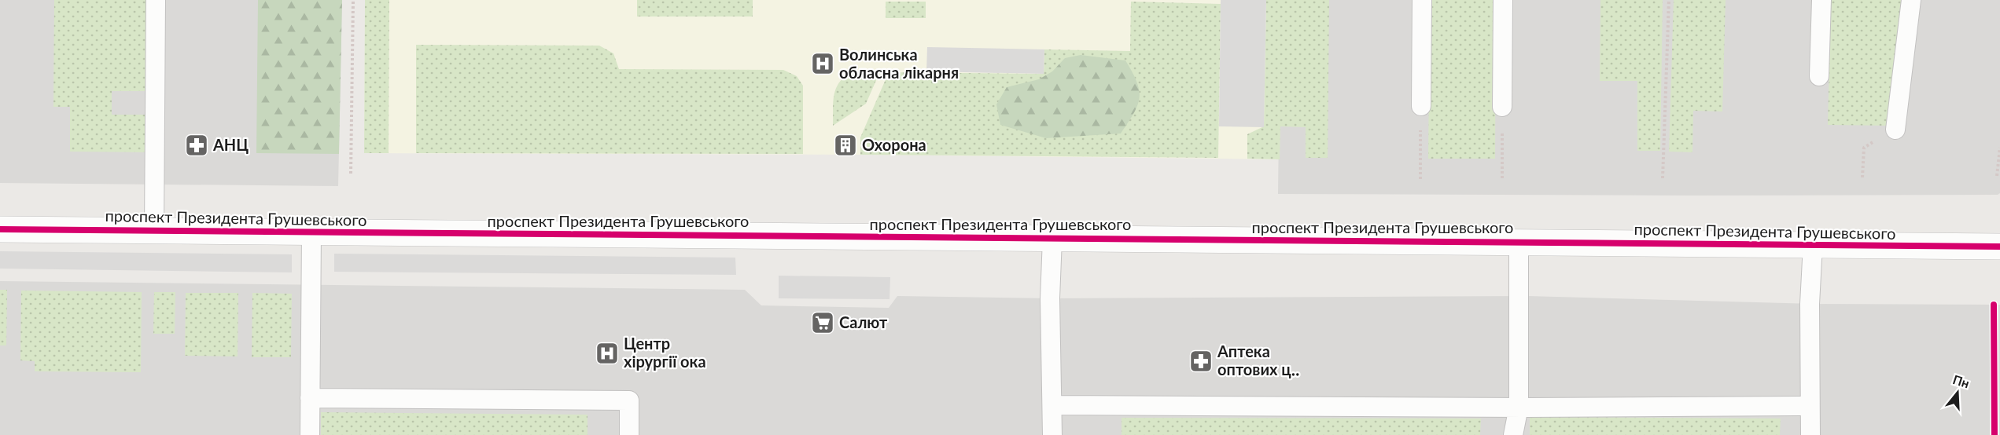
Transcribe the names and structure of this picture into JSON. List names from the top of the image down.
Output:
{
  "streets": {
    "street": ["проспект Президента Грушевського"]
  },
  "places": {
    "hospital": ["Волинська обласна лікарня", "Центр хірургії ока"],
    "pharmacy": ["АНЦ", "Аптека оптових ц‥"],
    "building": ["Охорона"],
    "supermarket": ["Салют"]
  },
  "north": "top"
}
